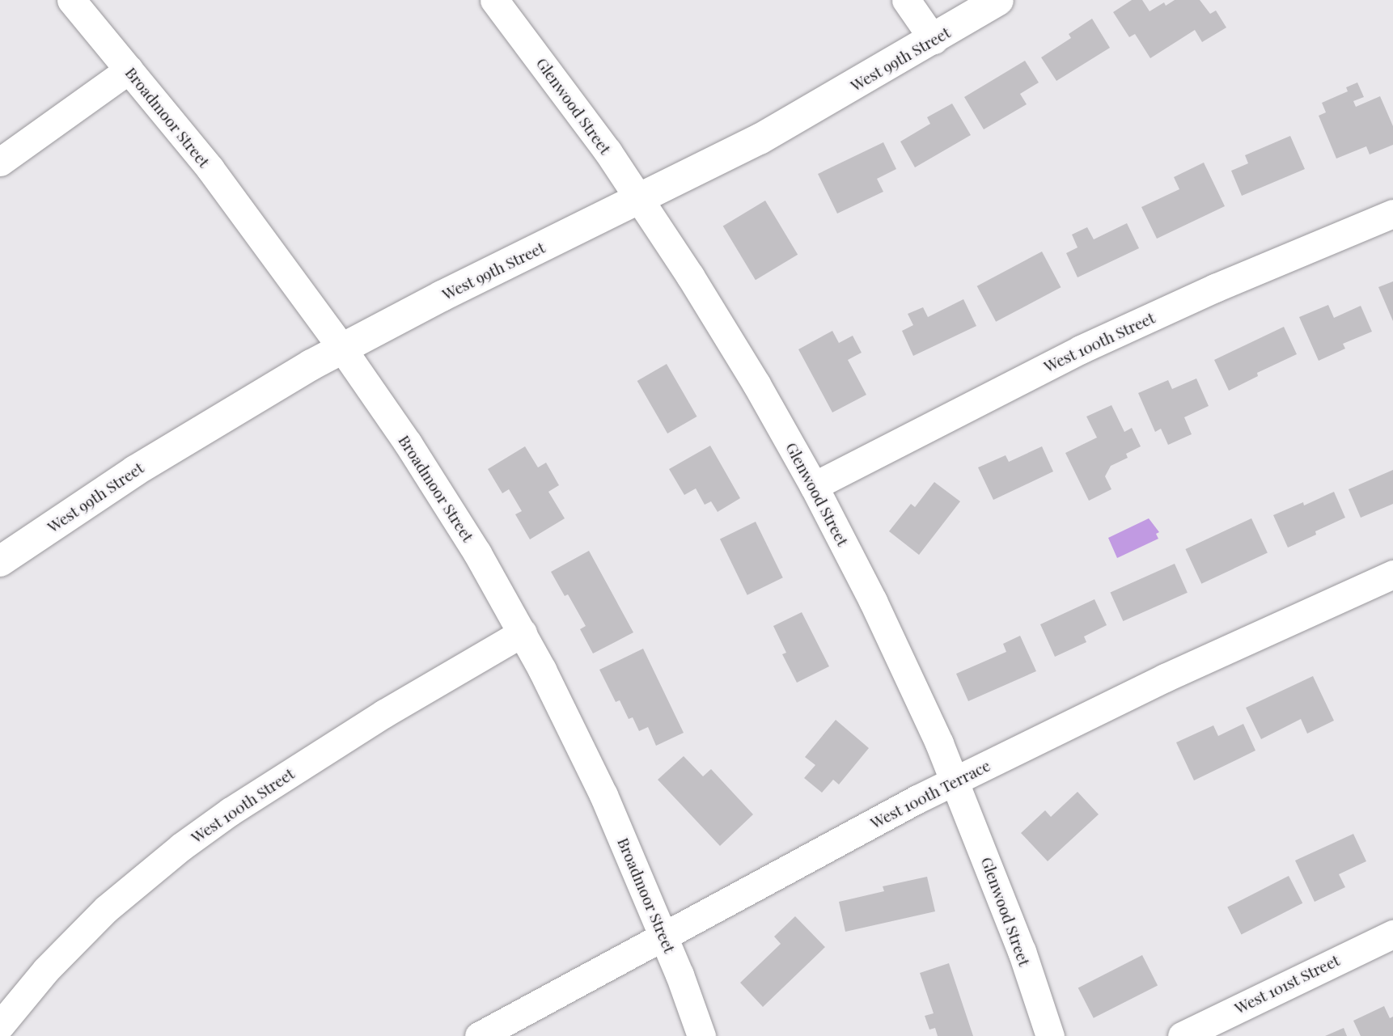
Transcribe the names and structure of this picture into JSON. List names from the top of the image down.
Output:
{
  "streets": {
    "street": [
      "West 99th Street",
      "Glenwood Street",
      "Broadmoor Street",
      "West 100th Street",
      "West 100th Terrace",
      "West 101st Street"
    ]
  },
  "crossings": [
    ["West 99th Street", "Glenwood Street"],
    ["West 99th Street", "Broadmoor Street"],
    ["Glenwood Street", "West 100th Street"],
    ["Glenwood Street", "West 100th Terrace"],
    ["Broadmoor Street", "West 100th Street"],
    ["Broadmoor Street", "West 100th Terrace"]
  ]
}
